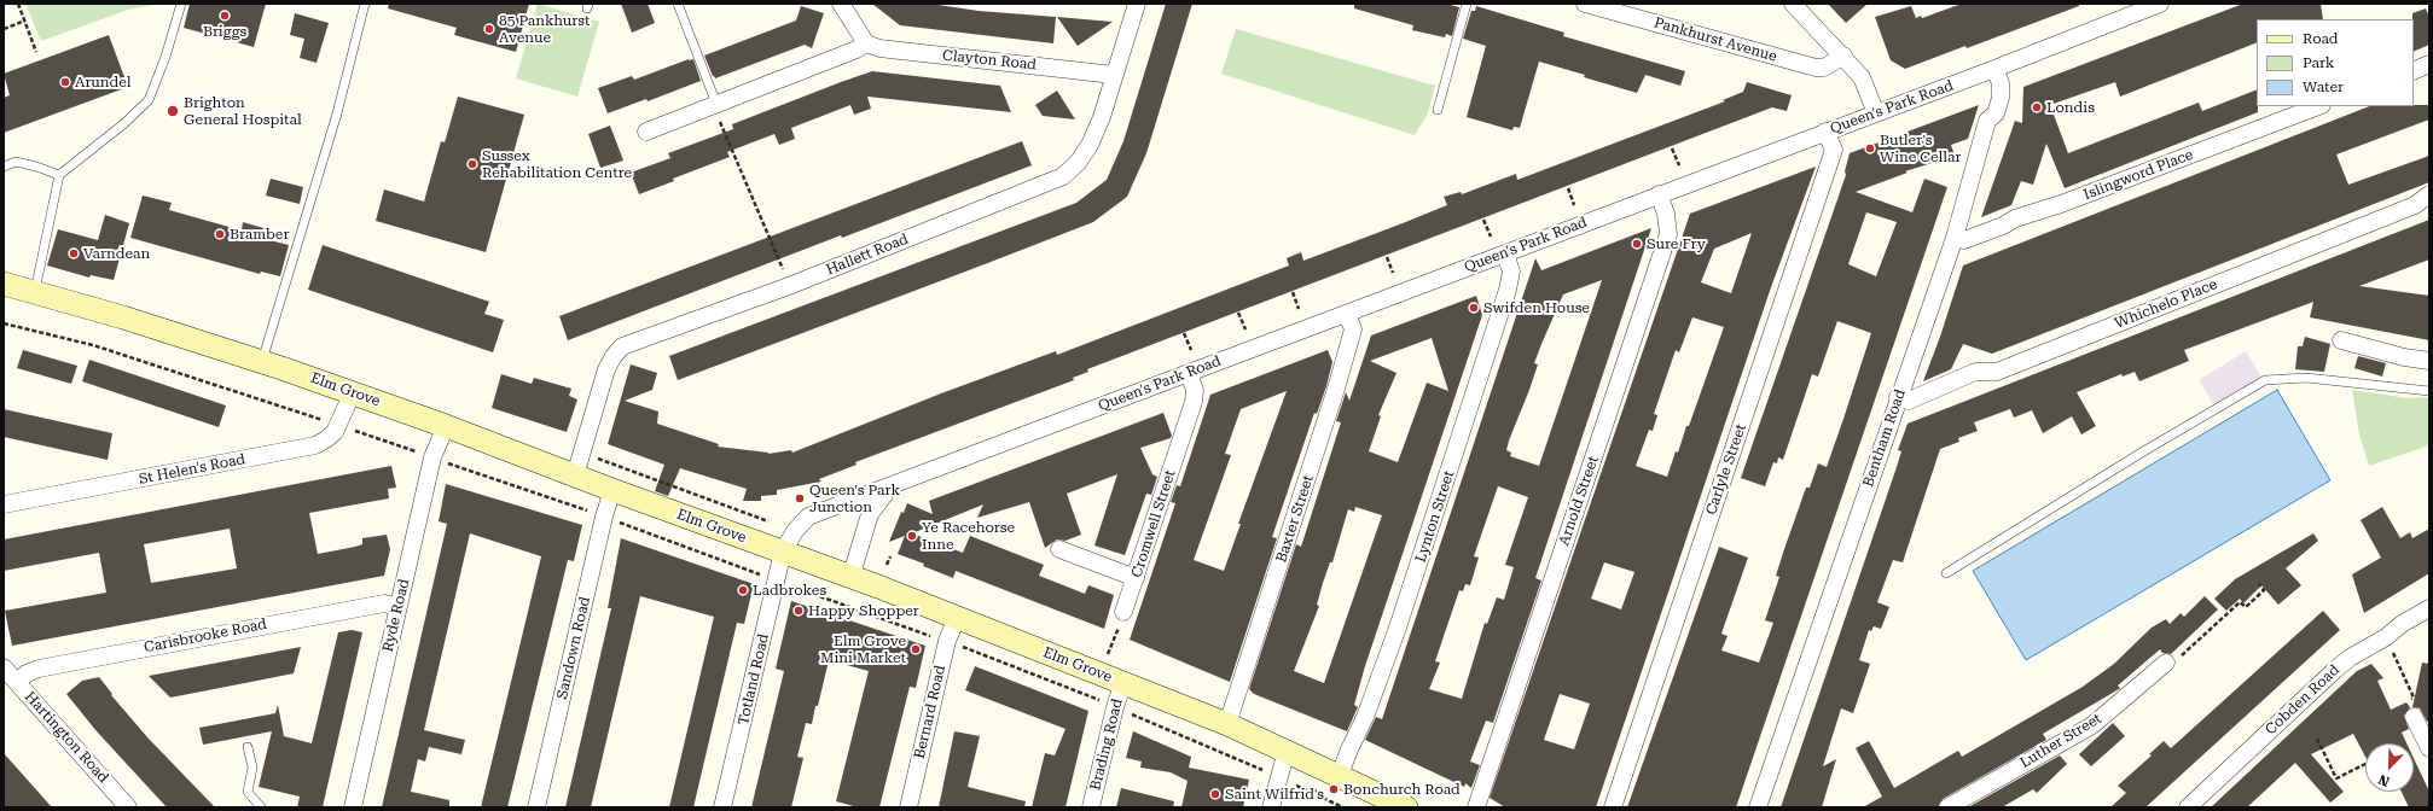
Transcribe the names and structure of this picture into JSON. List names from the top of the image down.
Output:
{
  "streets": {
    "street": [
      "Pankhurst Avenue",
      "Clayton Road",
      "Queen's Park Road",
      "Islingword Place",
      "Hallett Road",
      "Whichelo Place",
      "Elm Grove",
      "Bentham Road",
      "St Helen's Road",
      "Carlyle Street",
      "Arnold Street",
      "Lynton Street",
      "Baxter Street",
      "Cromwell Street",
      "Ryde Road",
      "Carisbrooke Road",
      "Sandown Road",
      "Totland Road",
      "Cobden Road",
      "Bernard Road",
      "Hartington Road",
      "Luther Street",
      "Brading Road"
    ]
  },
  "crossings": [
    ["Clayton Road", "Hallett Road"],
    ["Queen's Park Road", "Elm Grove"],
    ["Queen's Park Road", "Bentham Road"],
    ["Queen's Park Road", "Carlyle Street"],
    ["Queen's Park Road", "Arnold Street"],
    ["Queen's Park Road", "Lynton Street"],
    ["Queen's Park Road", "Baxter Street"],
    ["Queen's Park Road", "Cromwell Street"],
    ["Queen's Park Road", "Totland Road"],
    ["Islingword Place", "Bentham Road"],
    ["Hallett Road", "Elm Grove"],
    ["Whichelo Place", "Bentham Road"],
    ["Elm Grove", "St Helen's Road"],
    ["Elm Grove", "Lynton Street"],
    ["Elm Grove", "Baxter Street"],
    ["Elm Grove", "Ryde Road"],
    ["Elm Grove", "Sandown Road"],
    ["Elm Grove", "Totland Road"],
    ["Elm Grove", "Bernard Road"],
    ["Elm Grove", "Brading Road"],
    ["Ryde Road", "Carisbrooke Road"],
    ["Carisbrooke Road", "Hartington Road"]
  ],
  "places": [
    "Briggs",
    "85 Pankhurst Avenue",
    "Arundel",
    "Londis",
    "Brighton General Hospital",
    "Butler's Wine Cellar",
    "Sussex Rehabilitation Centre",
    "Bramber",
    "Sure Fry",
    "Varndean",
    "Swifden House",
    "Queen's Park Junction",
    "Ye Racehorse Inne",
    "Ladbrokes",
    "Happy Shopper",
    "Elm Grove Mini Market",
    "Bonchurch Road",
    "Saint Wilfrid's"
  ],
  "legend": ["Road", "Park", "Water"],
  "north": "bottom left"
}
